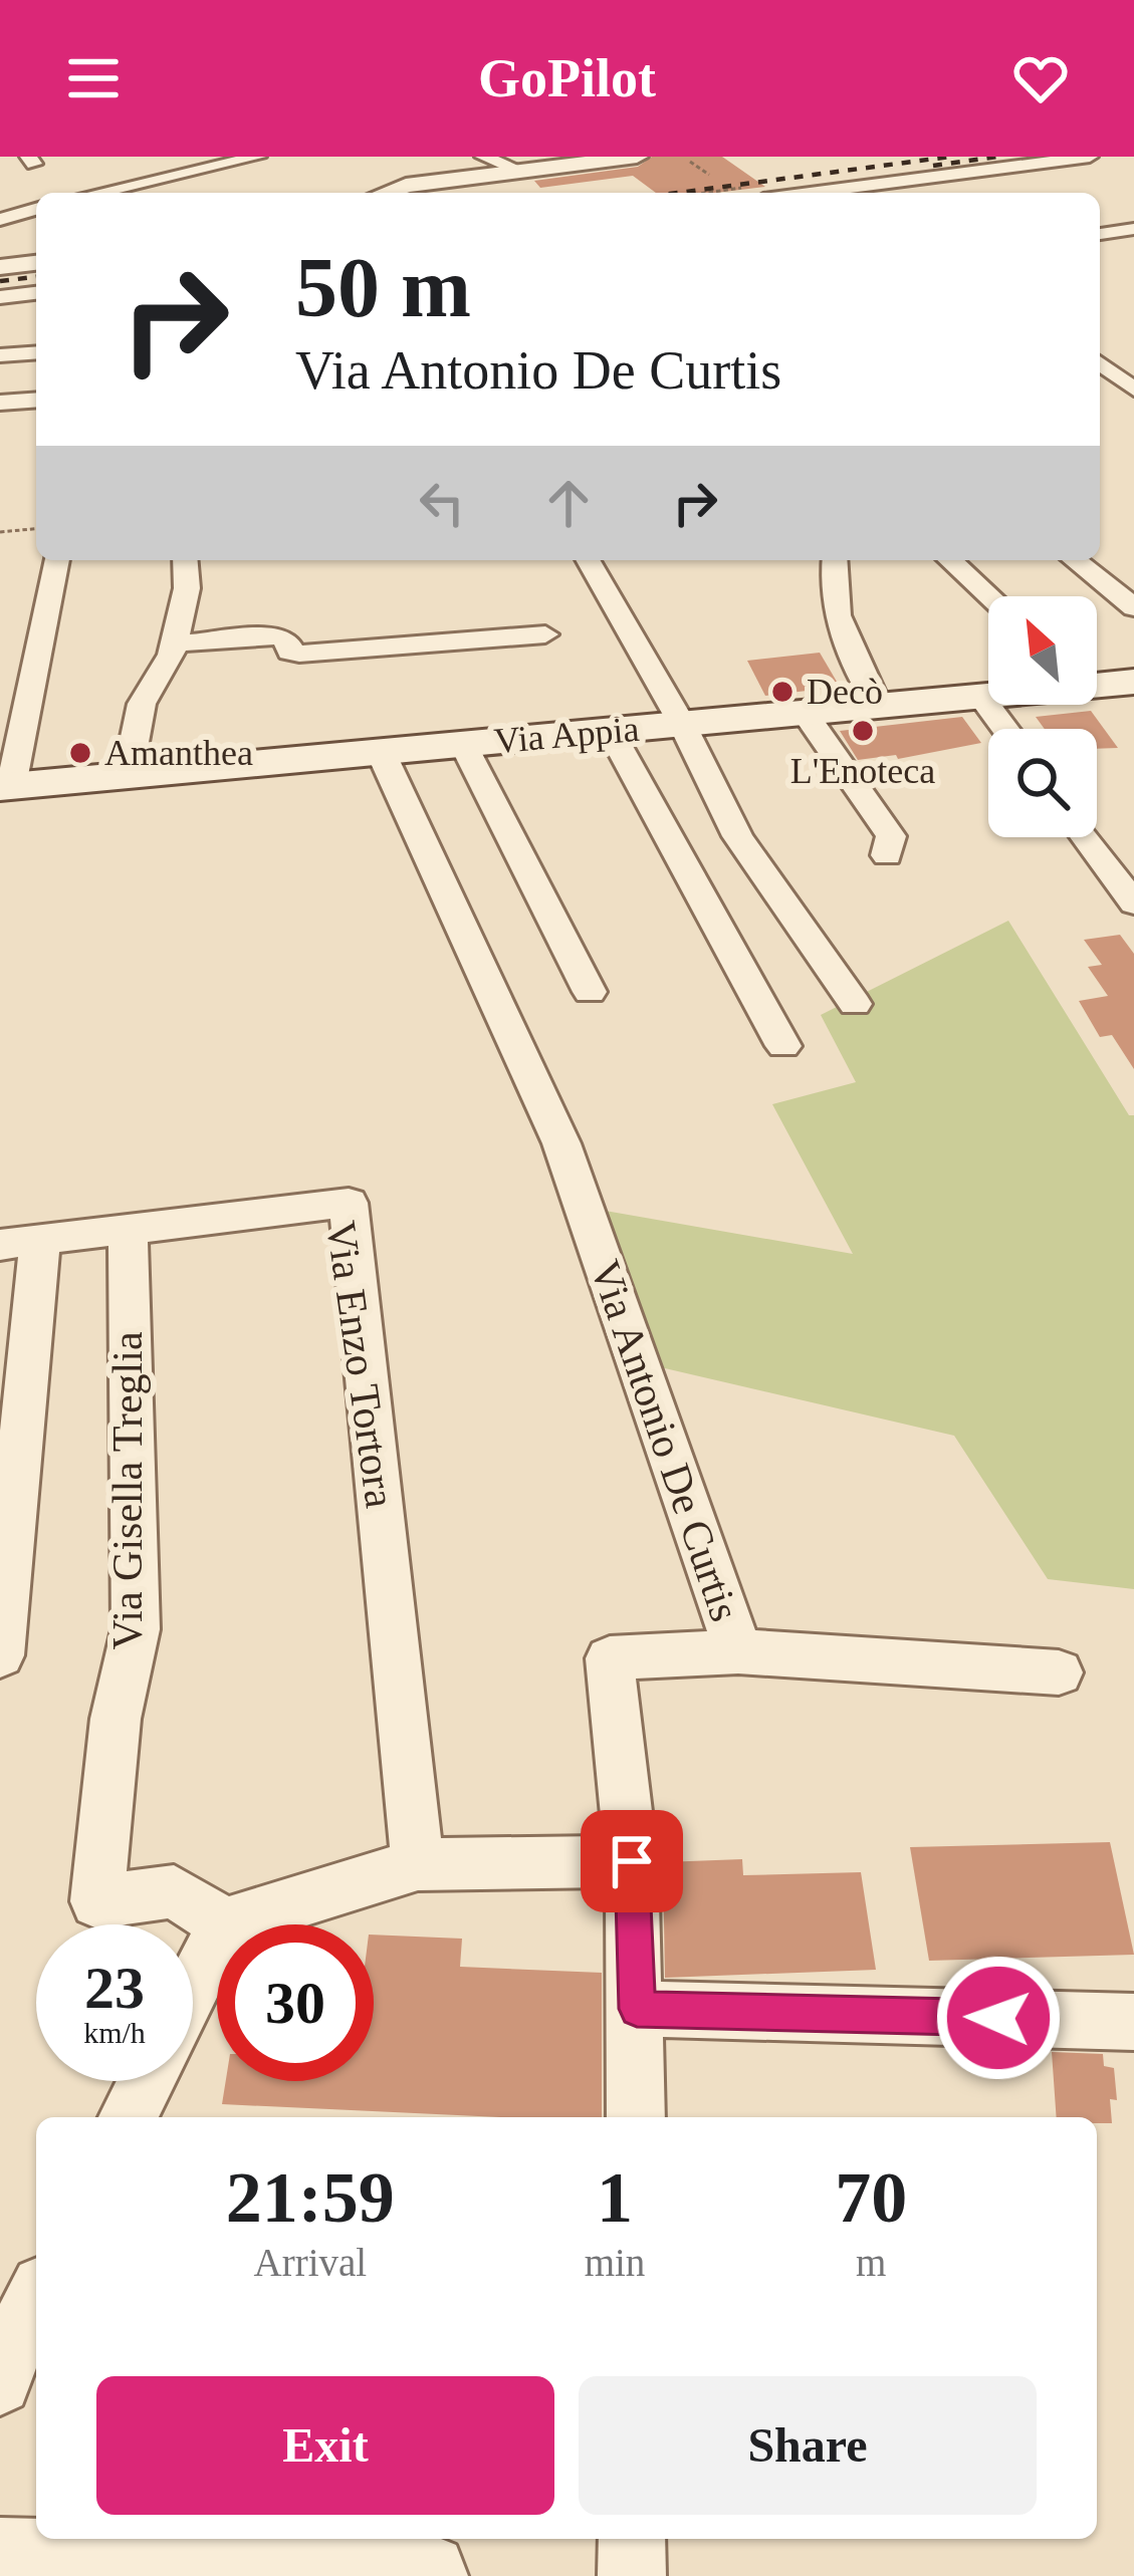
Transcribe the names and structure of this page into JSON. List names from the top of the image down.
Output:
{
  "streets": {
    "main road": ["Via Appia"],
    "street": ["Via Enzo Tortora", "Via Antonio De Curtis", "Via Gisella Treglia"]
  },
  "crossings": [
    ["Via Appia", "Via Antonio De Curtis"],
    ["Via Enzo Tortora", "Via Gisella Treglia"]
  ],
  "places": ["Decò", "L'Enoteca", "Amanthea"],
  "north": "top left",
  "page": {
    "header": "GoPilot",
    "turn": ["50 m", "Via Antonio De Curtis"],
    "speed": "23 km/h",
    "limit": "30",
    "eta": [
      "21:59",
      "Arrival",
      "1",
      "min",
      "70",
      "m"
    ],
    "buttons": ["Exit", "Share"]
  }
}
